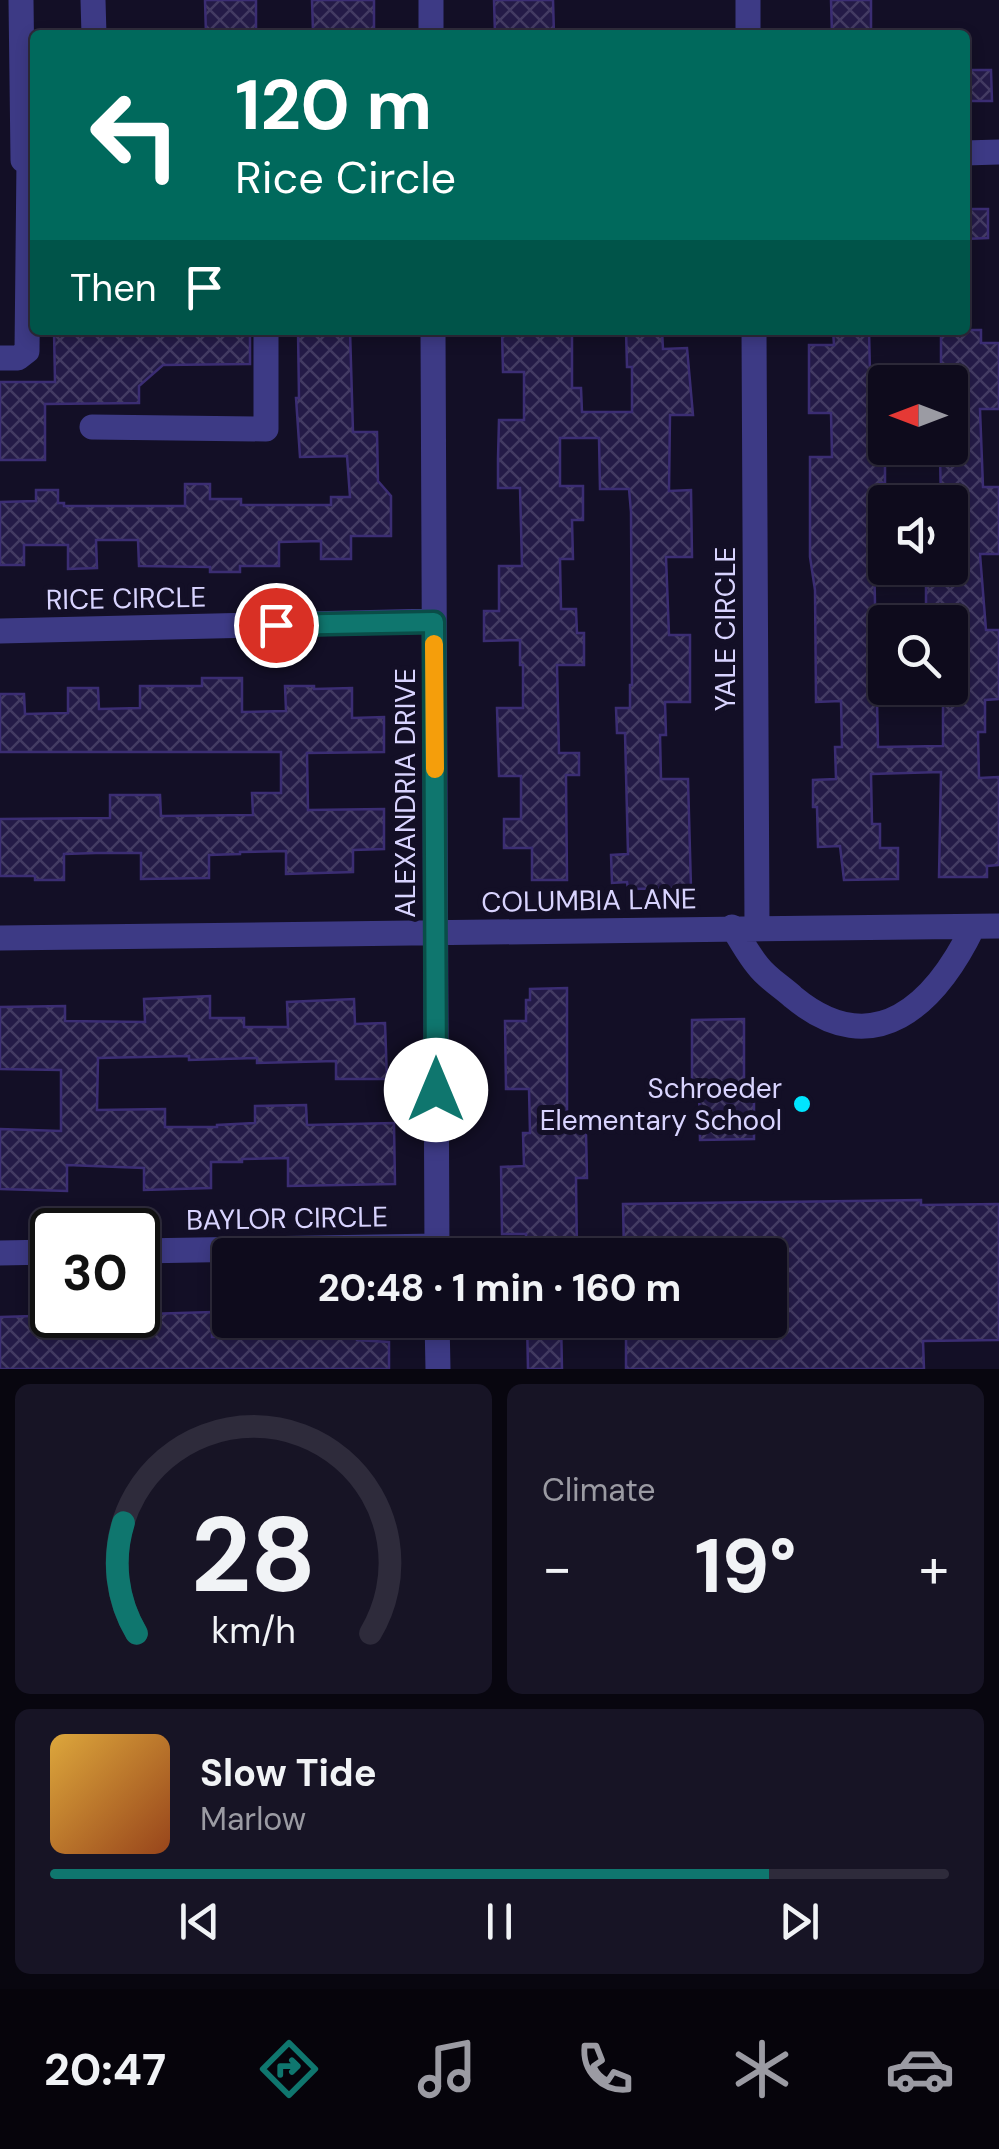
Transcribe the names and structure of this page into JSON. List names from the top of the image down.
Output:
{
  "streets": {
    "street": [
      "RICE CIRCLE",
      "YALE CIRCLE",
      "ALEXANDRIA DRIVE",
      "COLUMBIA LANE",
      "BAYLOR CIRCLE"
    ]
  },
  "crossings": [
    ["RICE CIRCLE", "ALEXANDRIA DRIVE"],
    ["YALE CIRCLE", "COLUMBIA LANE"],
    ["ALEXANDRIA DRIVE", "COLUMBIA LANE"]
  ],
  "places": ["Schroeder Elementary School"],
  "north": "left",
  "page": {
    "turn": ["120 m", "Rice Circle"],
    "then": "Then",
    "limit": "30",
    "trip": "20:48 · 1 min · 160 m",
    "tile": "Climate",
    "heat": ["−", "19°", "+"],
    "song": ["Slow Tide", "Marlow"],
    "tabs": "20:47",
    "gauge": ["28", "km/h"]
  }
}
